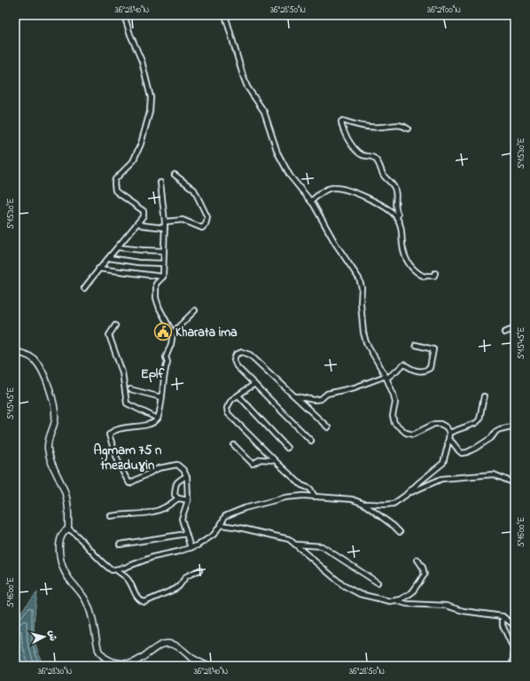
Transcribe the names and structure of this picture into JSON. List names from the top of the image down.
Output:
{
  "districts": ["Eplf", "Agmam 75 n tnezduɣin"],
  "places": {
    "public building": ["Kharata ima"]
  },
  "north": "right",
  "coordinates": [
    "36°28'40\"N",
    "36°28'50\"N",
    "36°29'00\"N",
    "5°15'30\"E",
    "5°15'45\"E",
    "5°16'00\"E",
    "36°28'30\"N"
  ]
}
